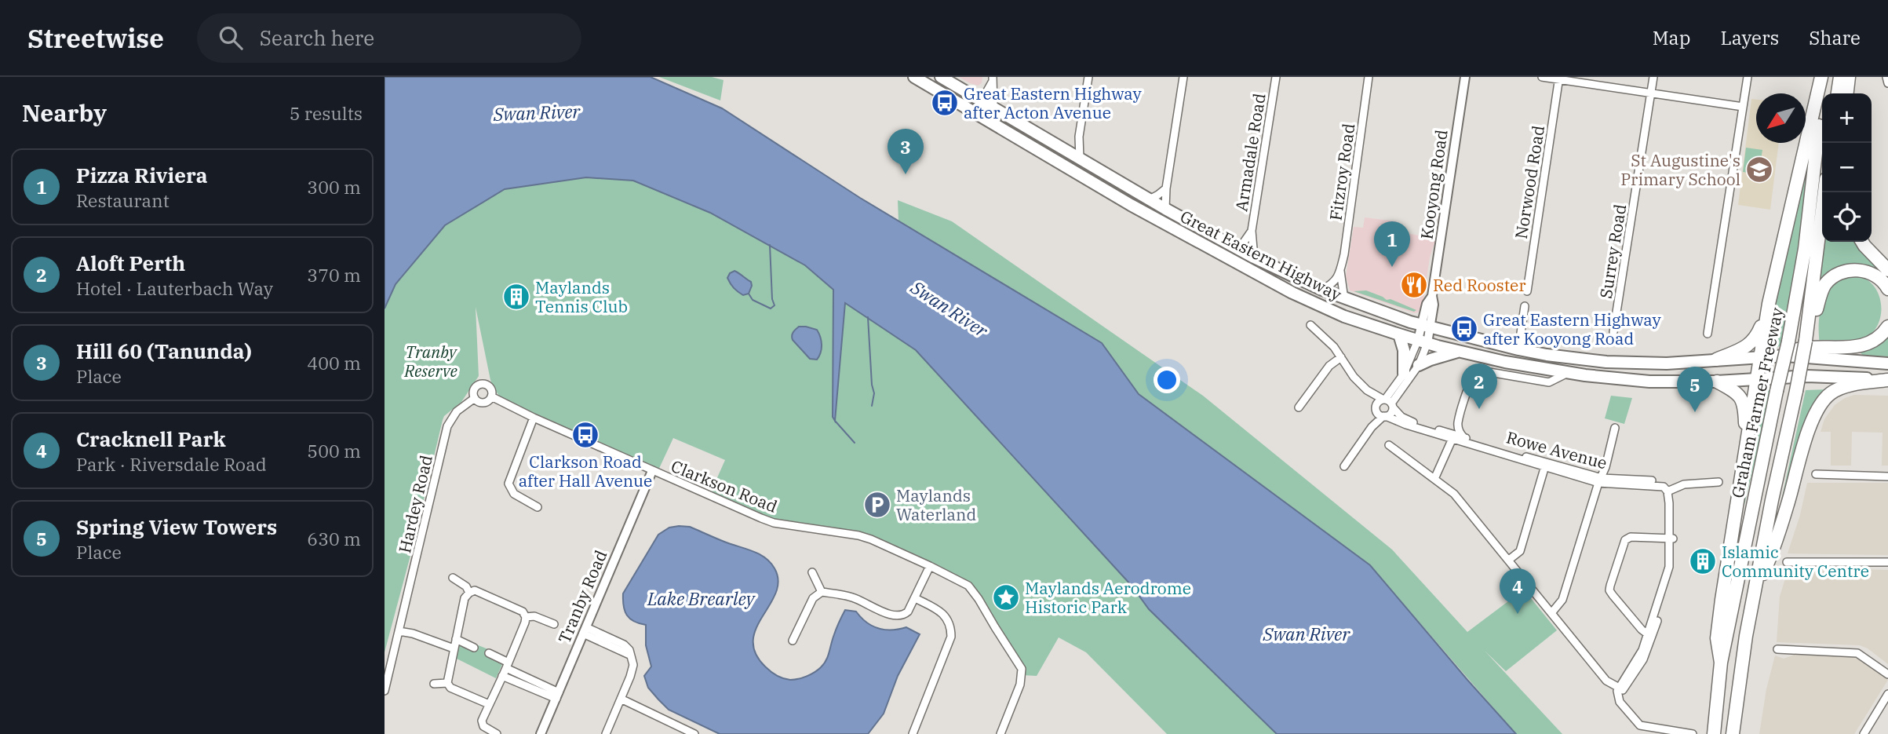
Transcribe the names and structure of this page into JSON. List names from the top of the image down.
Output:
{
  "streets": {
    "highway": ["Great Eastern Highway", "Graham Farmer Freeway"],
    "street": [
      "Armadale Road",
      "Fitzroy Road",
      "Norwood Road",
      "Kooyong Road",
      "Surrey Road",
      "Rowe Avenue",
      "Clarkson Road",
      "Hardey Road",
      "Tranby Road"
    ]
  },
  "crossings": [
    ["Armadale Road", "Great Eastern Highway"],
    ["Fitzroy Road", "Great Eastern Highway"],
    ["Kooyong Road", "Great Eastern Highway"],
    ["Clarkson Road", "Hardey Road"],
    ["Clarkson Road", "Tranby Road"]
  ],
  "water": ["Swan River", "Lake Brearley"],
  "parks": ["Tranby Reserve"],
  "places": {
    "bus stop": ["Great Eastern Highway after Acton Avenue", "Great Eastern Highway after Kooyong Road", "Clarkson Road after Hall Avenue"],
    "school or university": ["St Augustine's Primary School"],
    "restaurant": ["Red Rooster"],
    "building": ["Maylands Tennis Club", "Islamic Community Centre"],
    "parking": ["Maylands Waterland"],
    "place": ["Maylands Aerodrome Historic Park"]
  },
  "north": "bottom left",
  "page": {
    "header": "Streetwise",
    "search": "Search here",
    "nav": ["Map", "Layers", "Share"],
    "heading": ["Nearby", "5 results"],
    "map_buttons": ["+", "−"],
    "pins": [
      "3",
      "1",
      "2",
      "5",
      "4"
    ],
    "list": [
      {
        "mark": "1",
        "name": "Pizza Riviera",
        "note": "Restaurant",
        "value": "300 m"
      },
      {
        "mark": "2",
        "name": "Aloft Perth",
        "note": "Hotel · Lauterbach Way",
        "value": "370 m"
      },
      {
        "mark": "3",
        "name": "Hill 60 (Tanunda)",
        "note": "Place",
        "value": "400 m"
      },
      {
        "mark": "4",
        "name": "Cracknell Park",
        "note": "Park · Riversdale Road",
        "value": "500 m"
      },
      {
        "mark": "5",
        "name": "Spring View Towers",
        "note": "Place",
        "value": "630 m"
      }
    ]
  }
}
